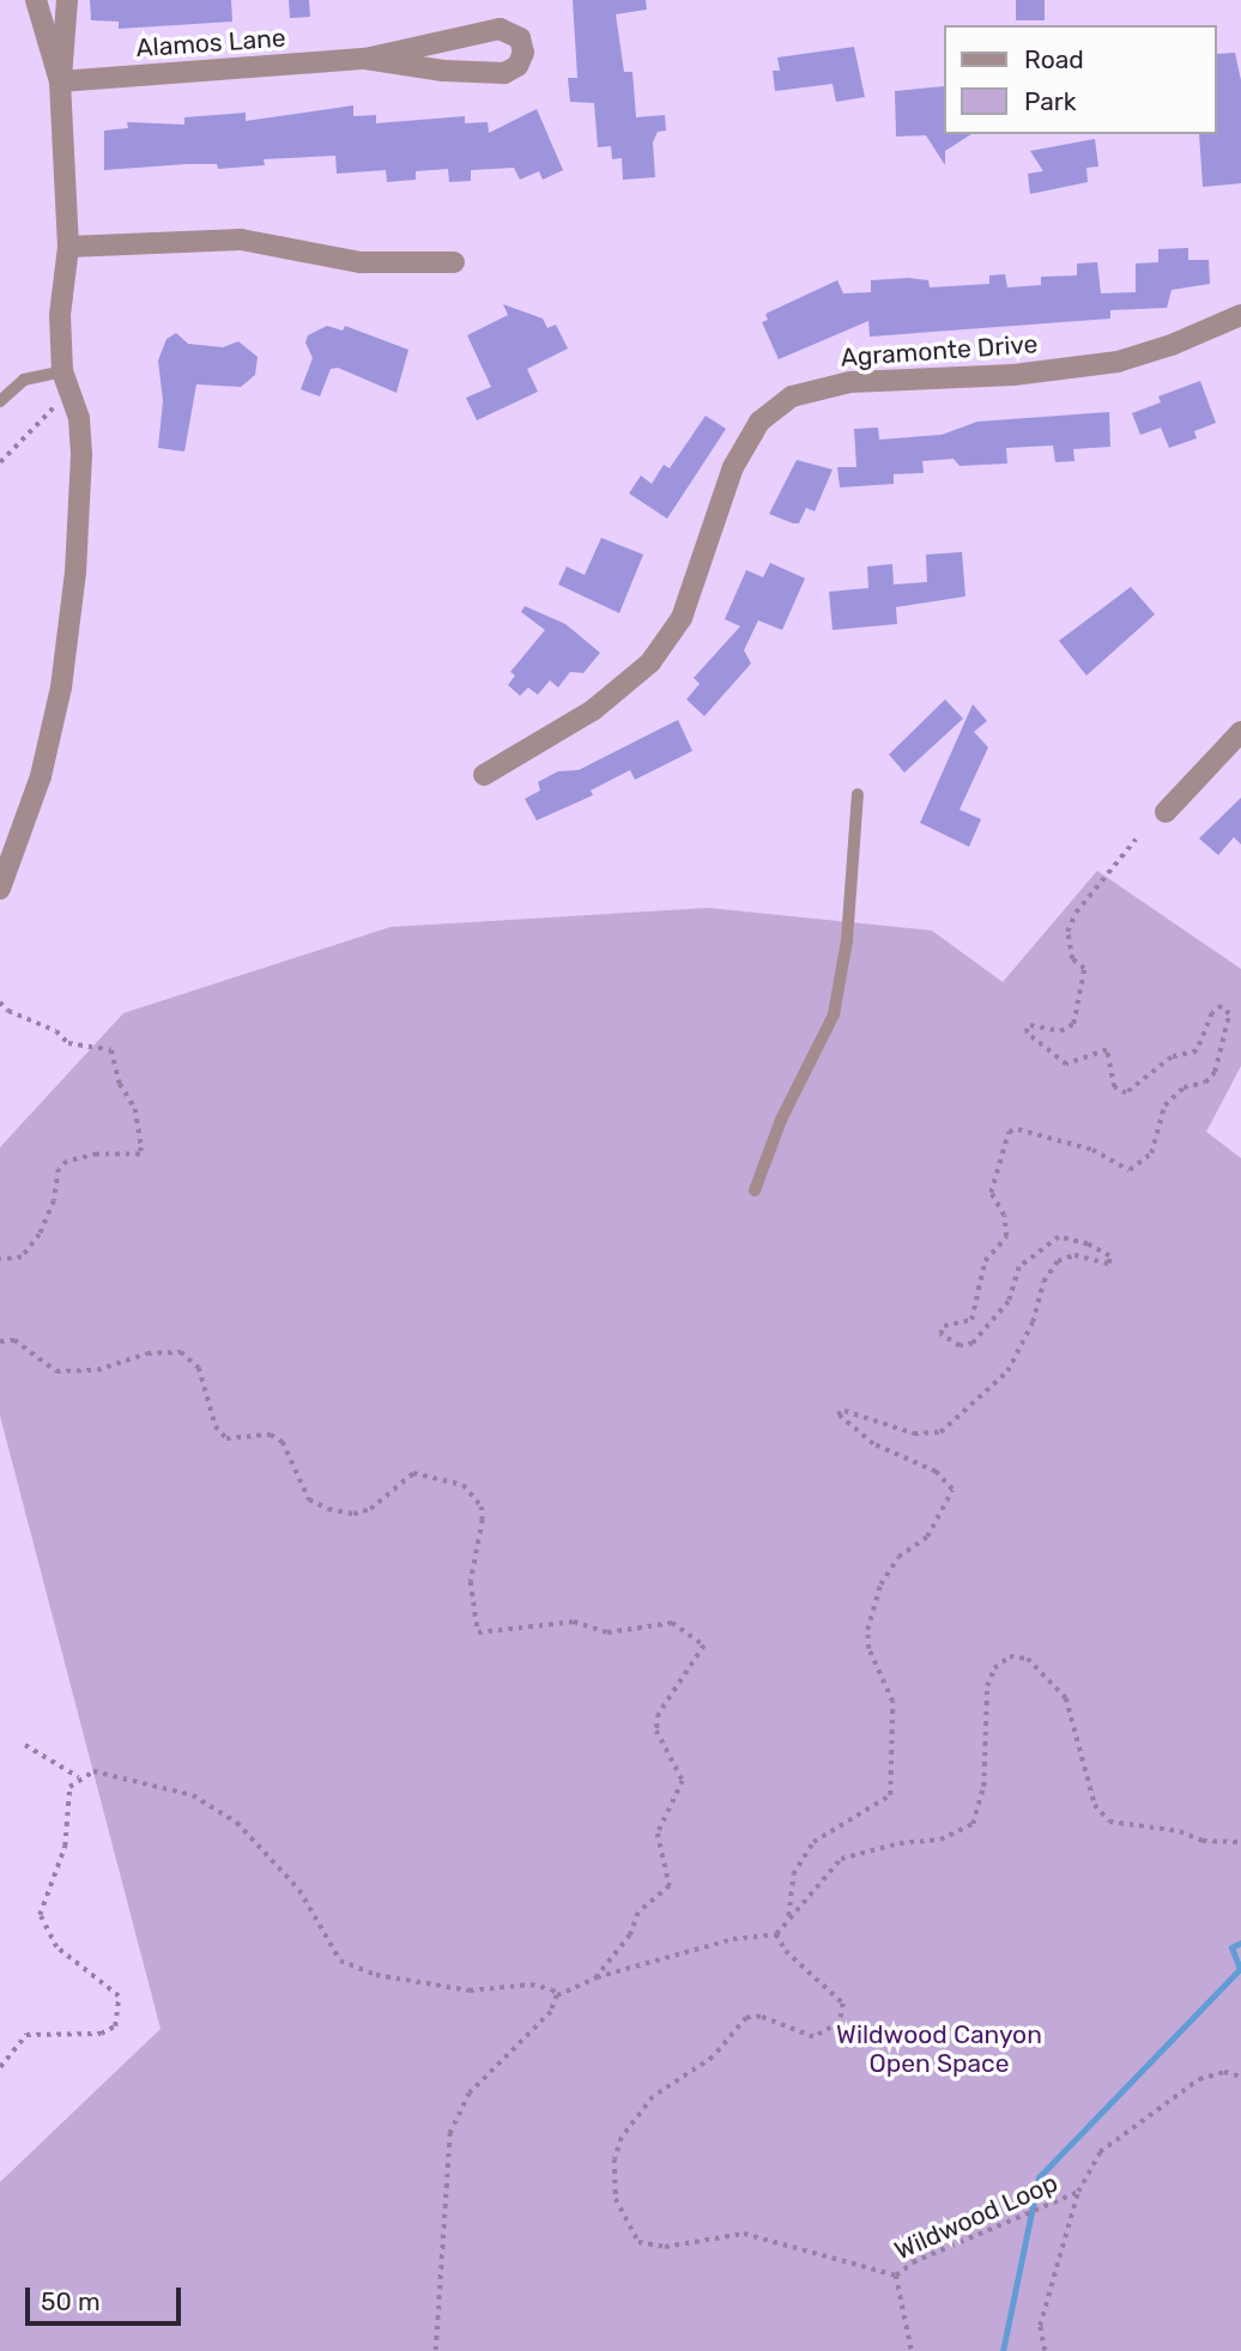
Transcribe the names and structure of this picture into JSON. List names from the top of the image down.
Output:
{
  "streets": {
    "street": ["Alamos Lane", "Agramonte Drive"],
    "path": ["Wildwood Loop"]
  },
  "parks": ["Wildwood Canyon Open Space"],
  "legend": ["Road", "Park"],
  "scale_bar": "50 m"
}
